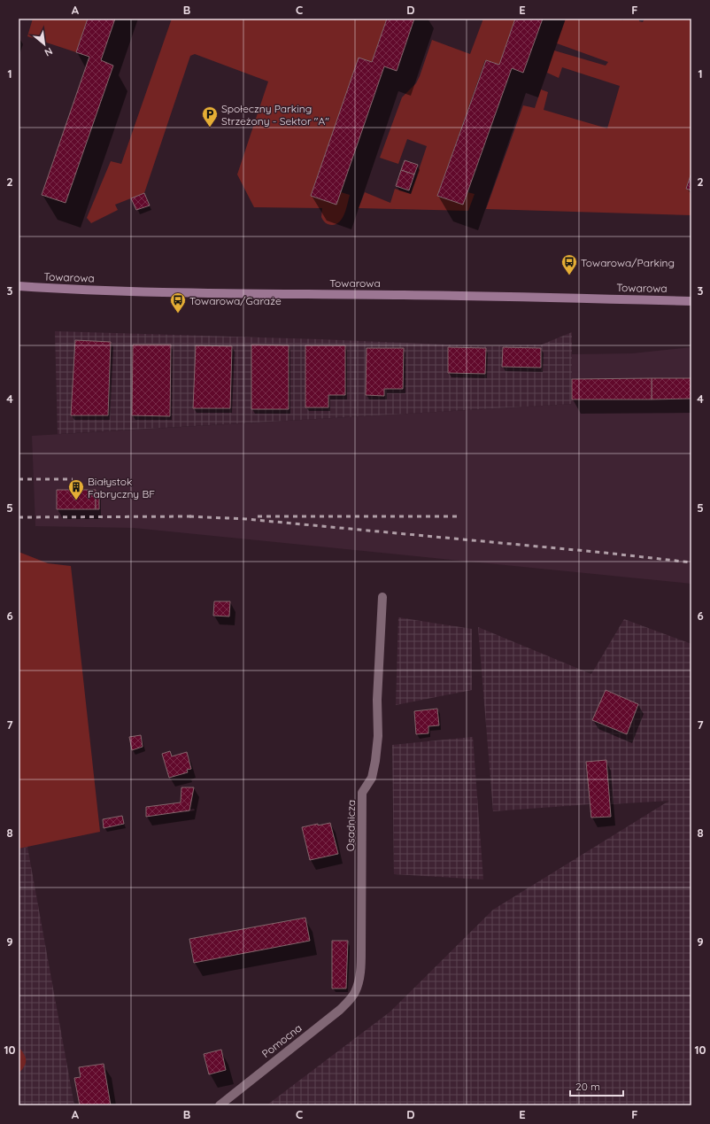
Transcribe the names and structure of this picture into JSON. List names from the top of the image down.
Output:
{
  "streets": {
    "main road": ["Towarowa"],
    "street": ["Osadnicza", "Pomocna"]
  },
  "crossings": [
    ["Osadnicza", "Pomocna"]
  ],
  "places": {
    "parking": ["Społeczny Parking Strzeżony - Sektor \"A\""],
    "bus stop": ["Towarowa/Parking", "Towarowa/Garaże"],
    "building": ["Białystok Fabryczny BF"]
  },
  "scale_bar": "20 m",
  "north": "bottom right",
  "grid": {
    "columns": [
      "A",
      "B",
      "C",
      "D",
      "E",
      "F"
    ],
    "rows": [
      "1",
      "2",
      "3",
      "4",
      "5",
      "6",
      "7",
      "8",
      "9",
      "10"
    ]
  }
}
